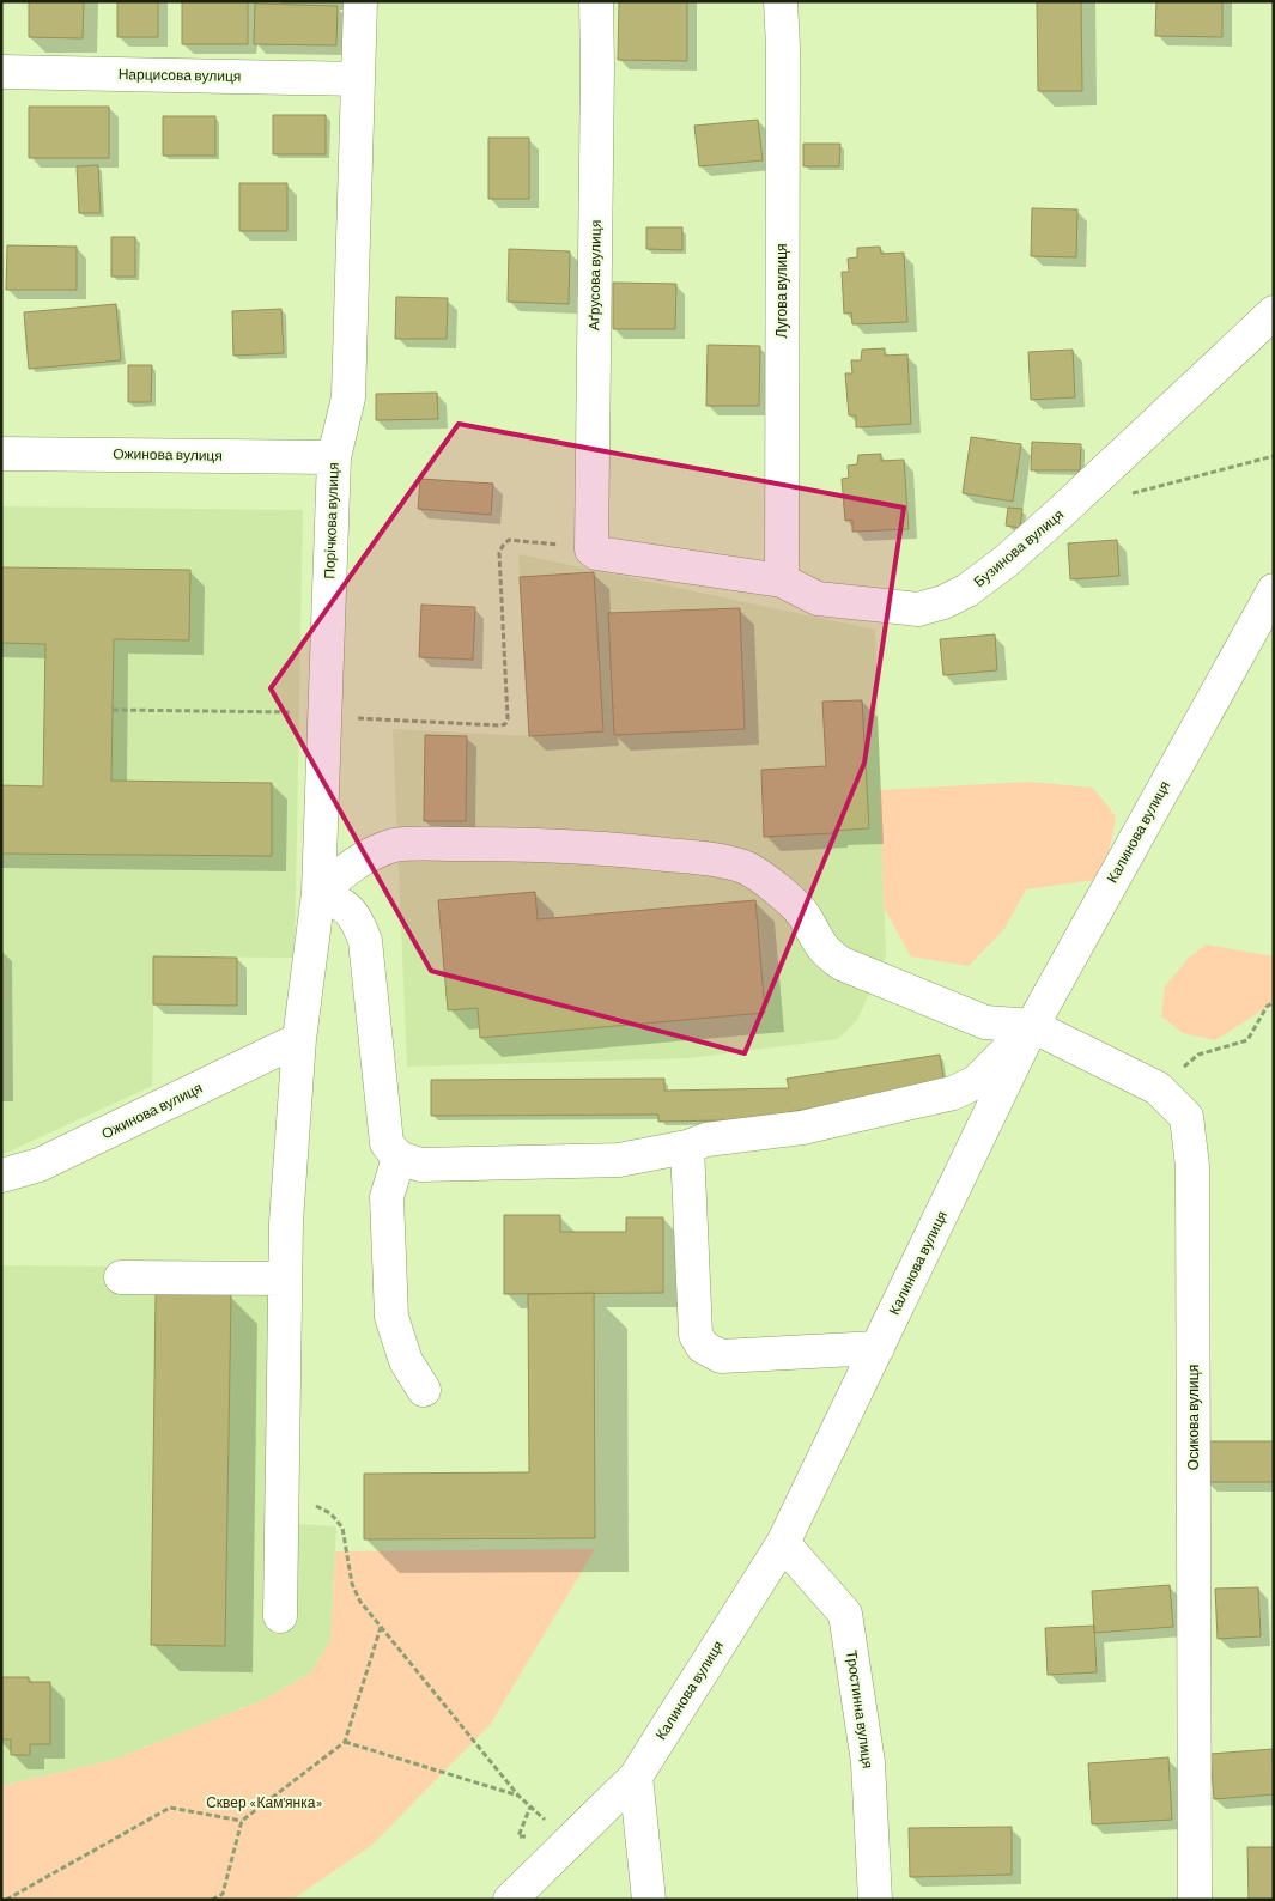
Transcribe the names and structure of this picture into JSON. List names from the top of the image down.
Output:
{
  "streets": {
    "street": [
      "Нарцисова вулиця",
      "Аґрусова вулиця",
      "Лугова вулиця",
      "Ожинова вулиця",
      "Порічкова вулиця",
      "Бузинова вулиця",
      "Калинова вулиця",
      "Осикова вулиця",
      "Тростинна вулиця"
    ]
  },
  "crossings": [
    ["Нарцисова вулиця", "Порічкова вулиця"],
    ["Аґрусова вулиця", "Бузинова вулиця"],
    ["Лугова вулиця", "Бузинова вулиця"],
    ["Ожинова вулиця", "Порічкова вулиця"],
    ["Калинова вулиця", "Осикова вулиця"],
    ["Калинова вулиця", "Тростинна вулиця"]
  ],
  "parks": ["Сквер «Кам'янка»"]
}
